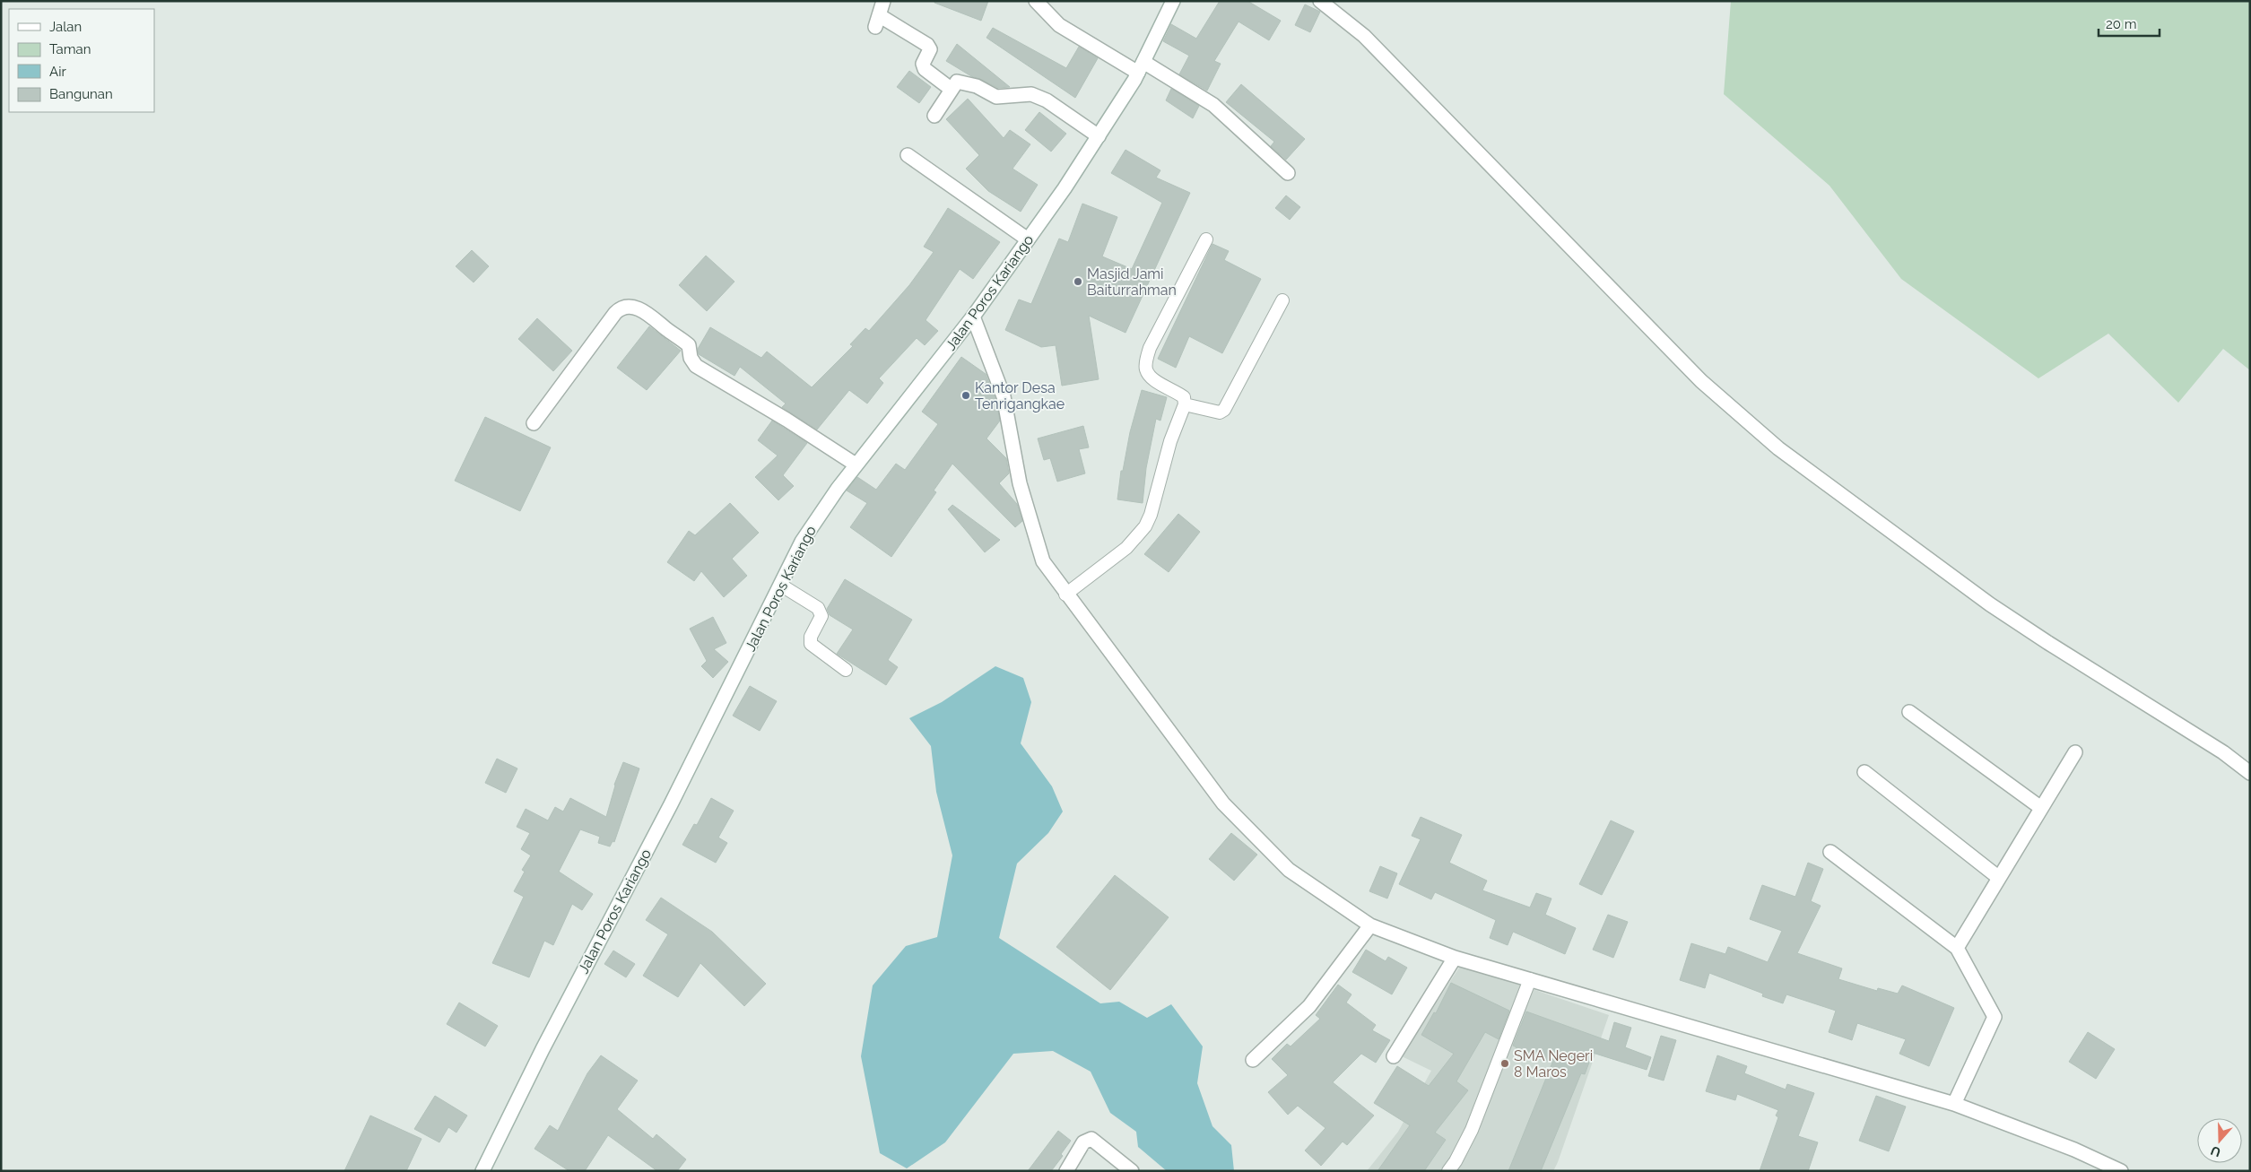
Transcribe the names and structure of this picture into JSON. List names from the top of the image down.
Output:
{
  "streets": {
    "street": ["Jalan Poros Kariango"]
  },
  "places": ["Masjid Jami Baiturrahman", "Kantor Desa Tenrigangkae", "SMA Negeri 8 Maros"],
  "legend": [
    "Jalan",
    "Taman",
    "Air",
    "Bangunan"
  ],
  "scale_bar": "20 m",
  "north": "bottom"
}
